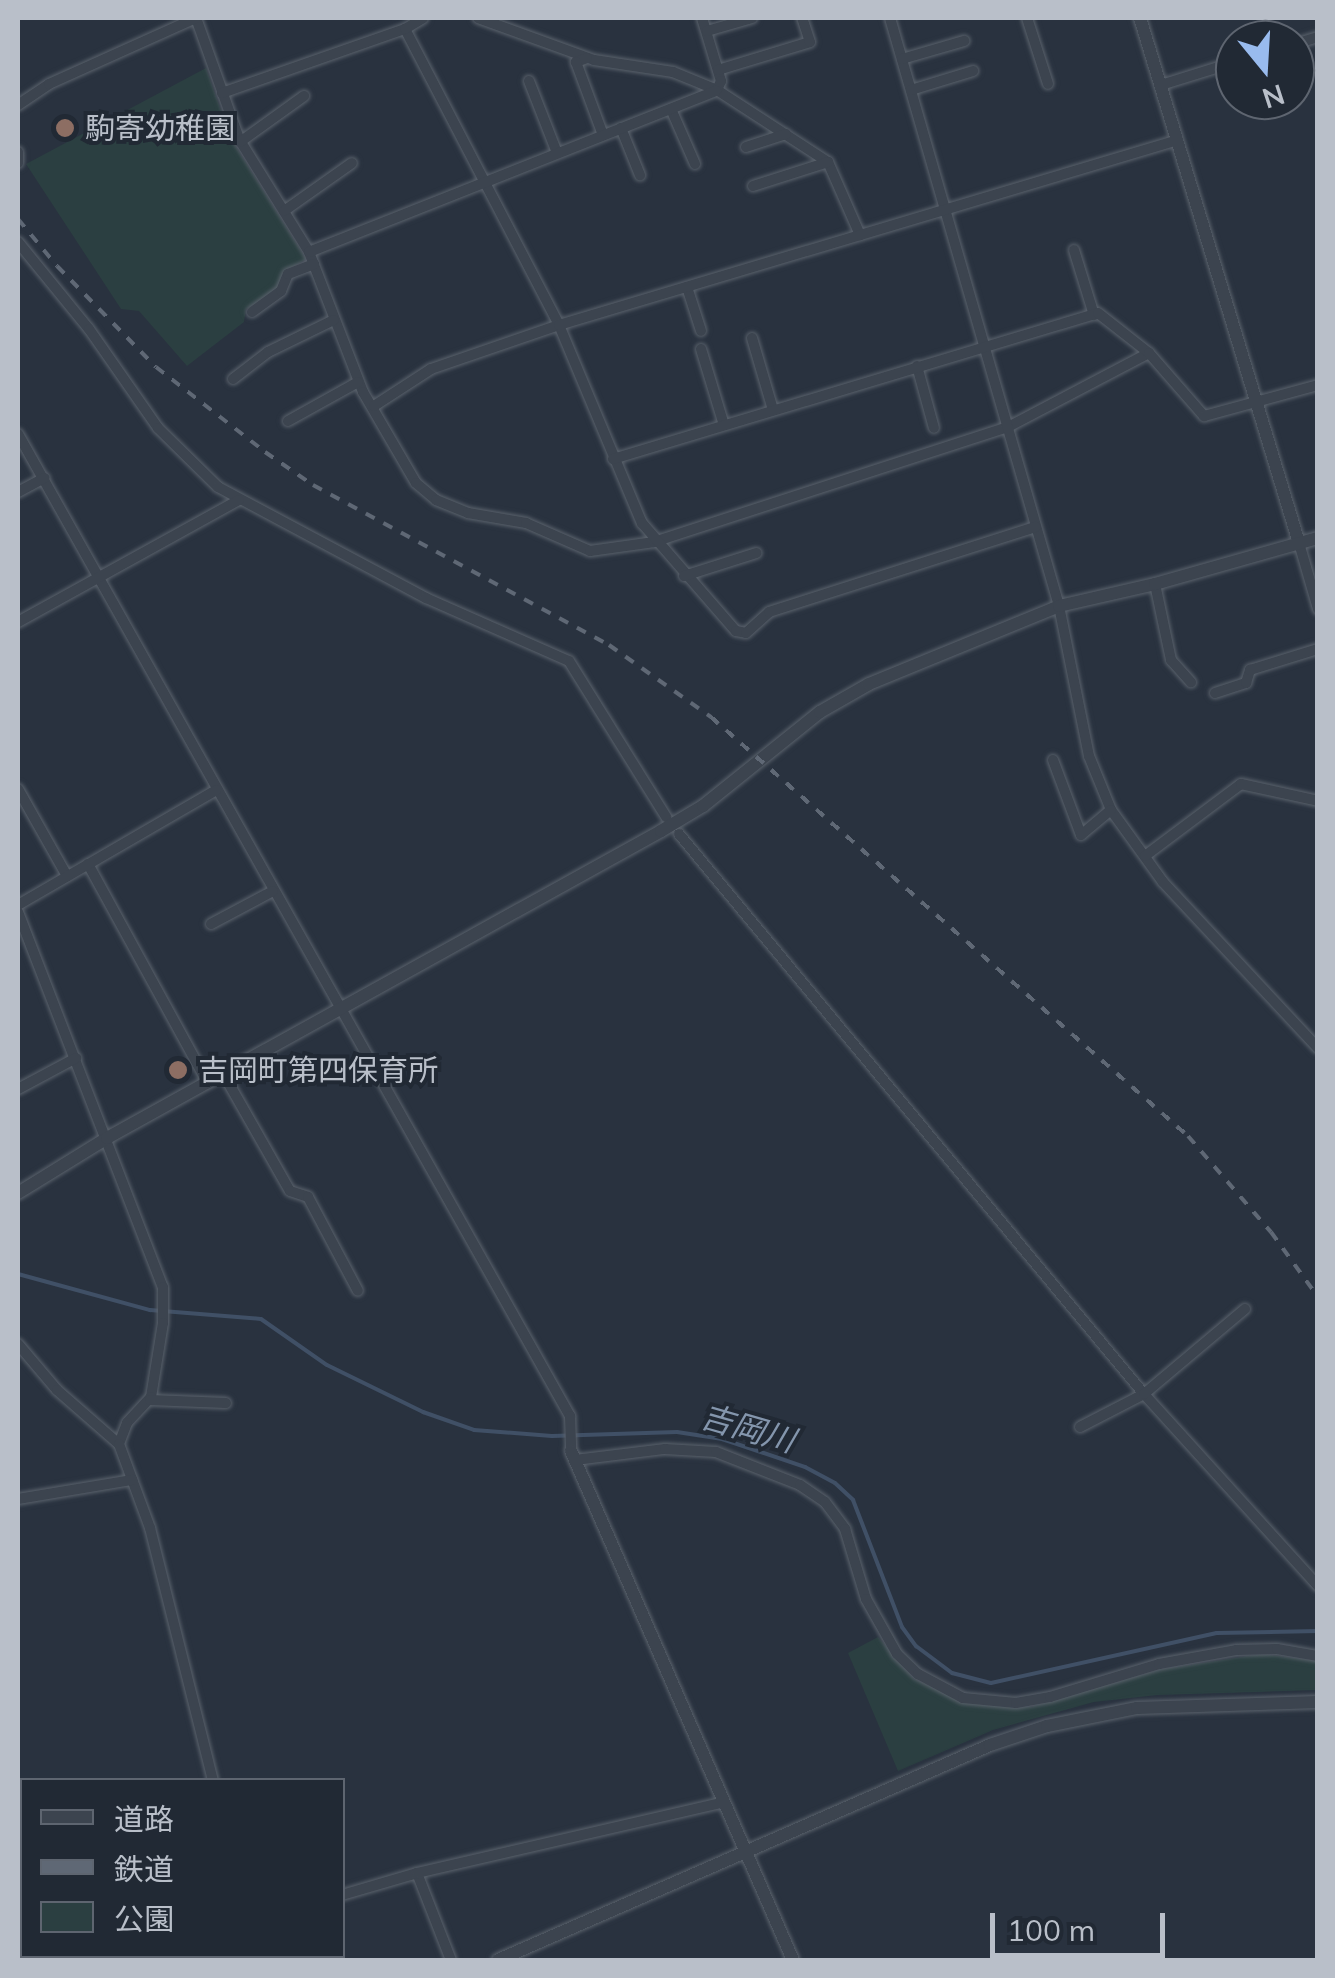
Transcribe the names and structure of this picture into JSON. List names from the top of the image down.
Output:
{
  "water": ["吉岡川"],
  "places": ["駒寄幼稚園", "吉岡町第四保育所"],
  "legend": ["道路", "鉄道", "公園"],
  "scale_bar": "100 m",
  "north": "bottom"
}
